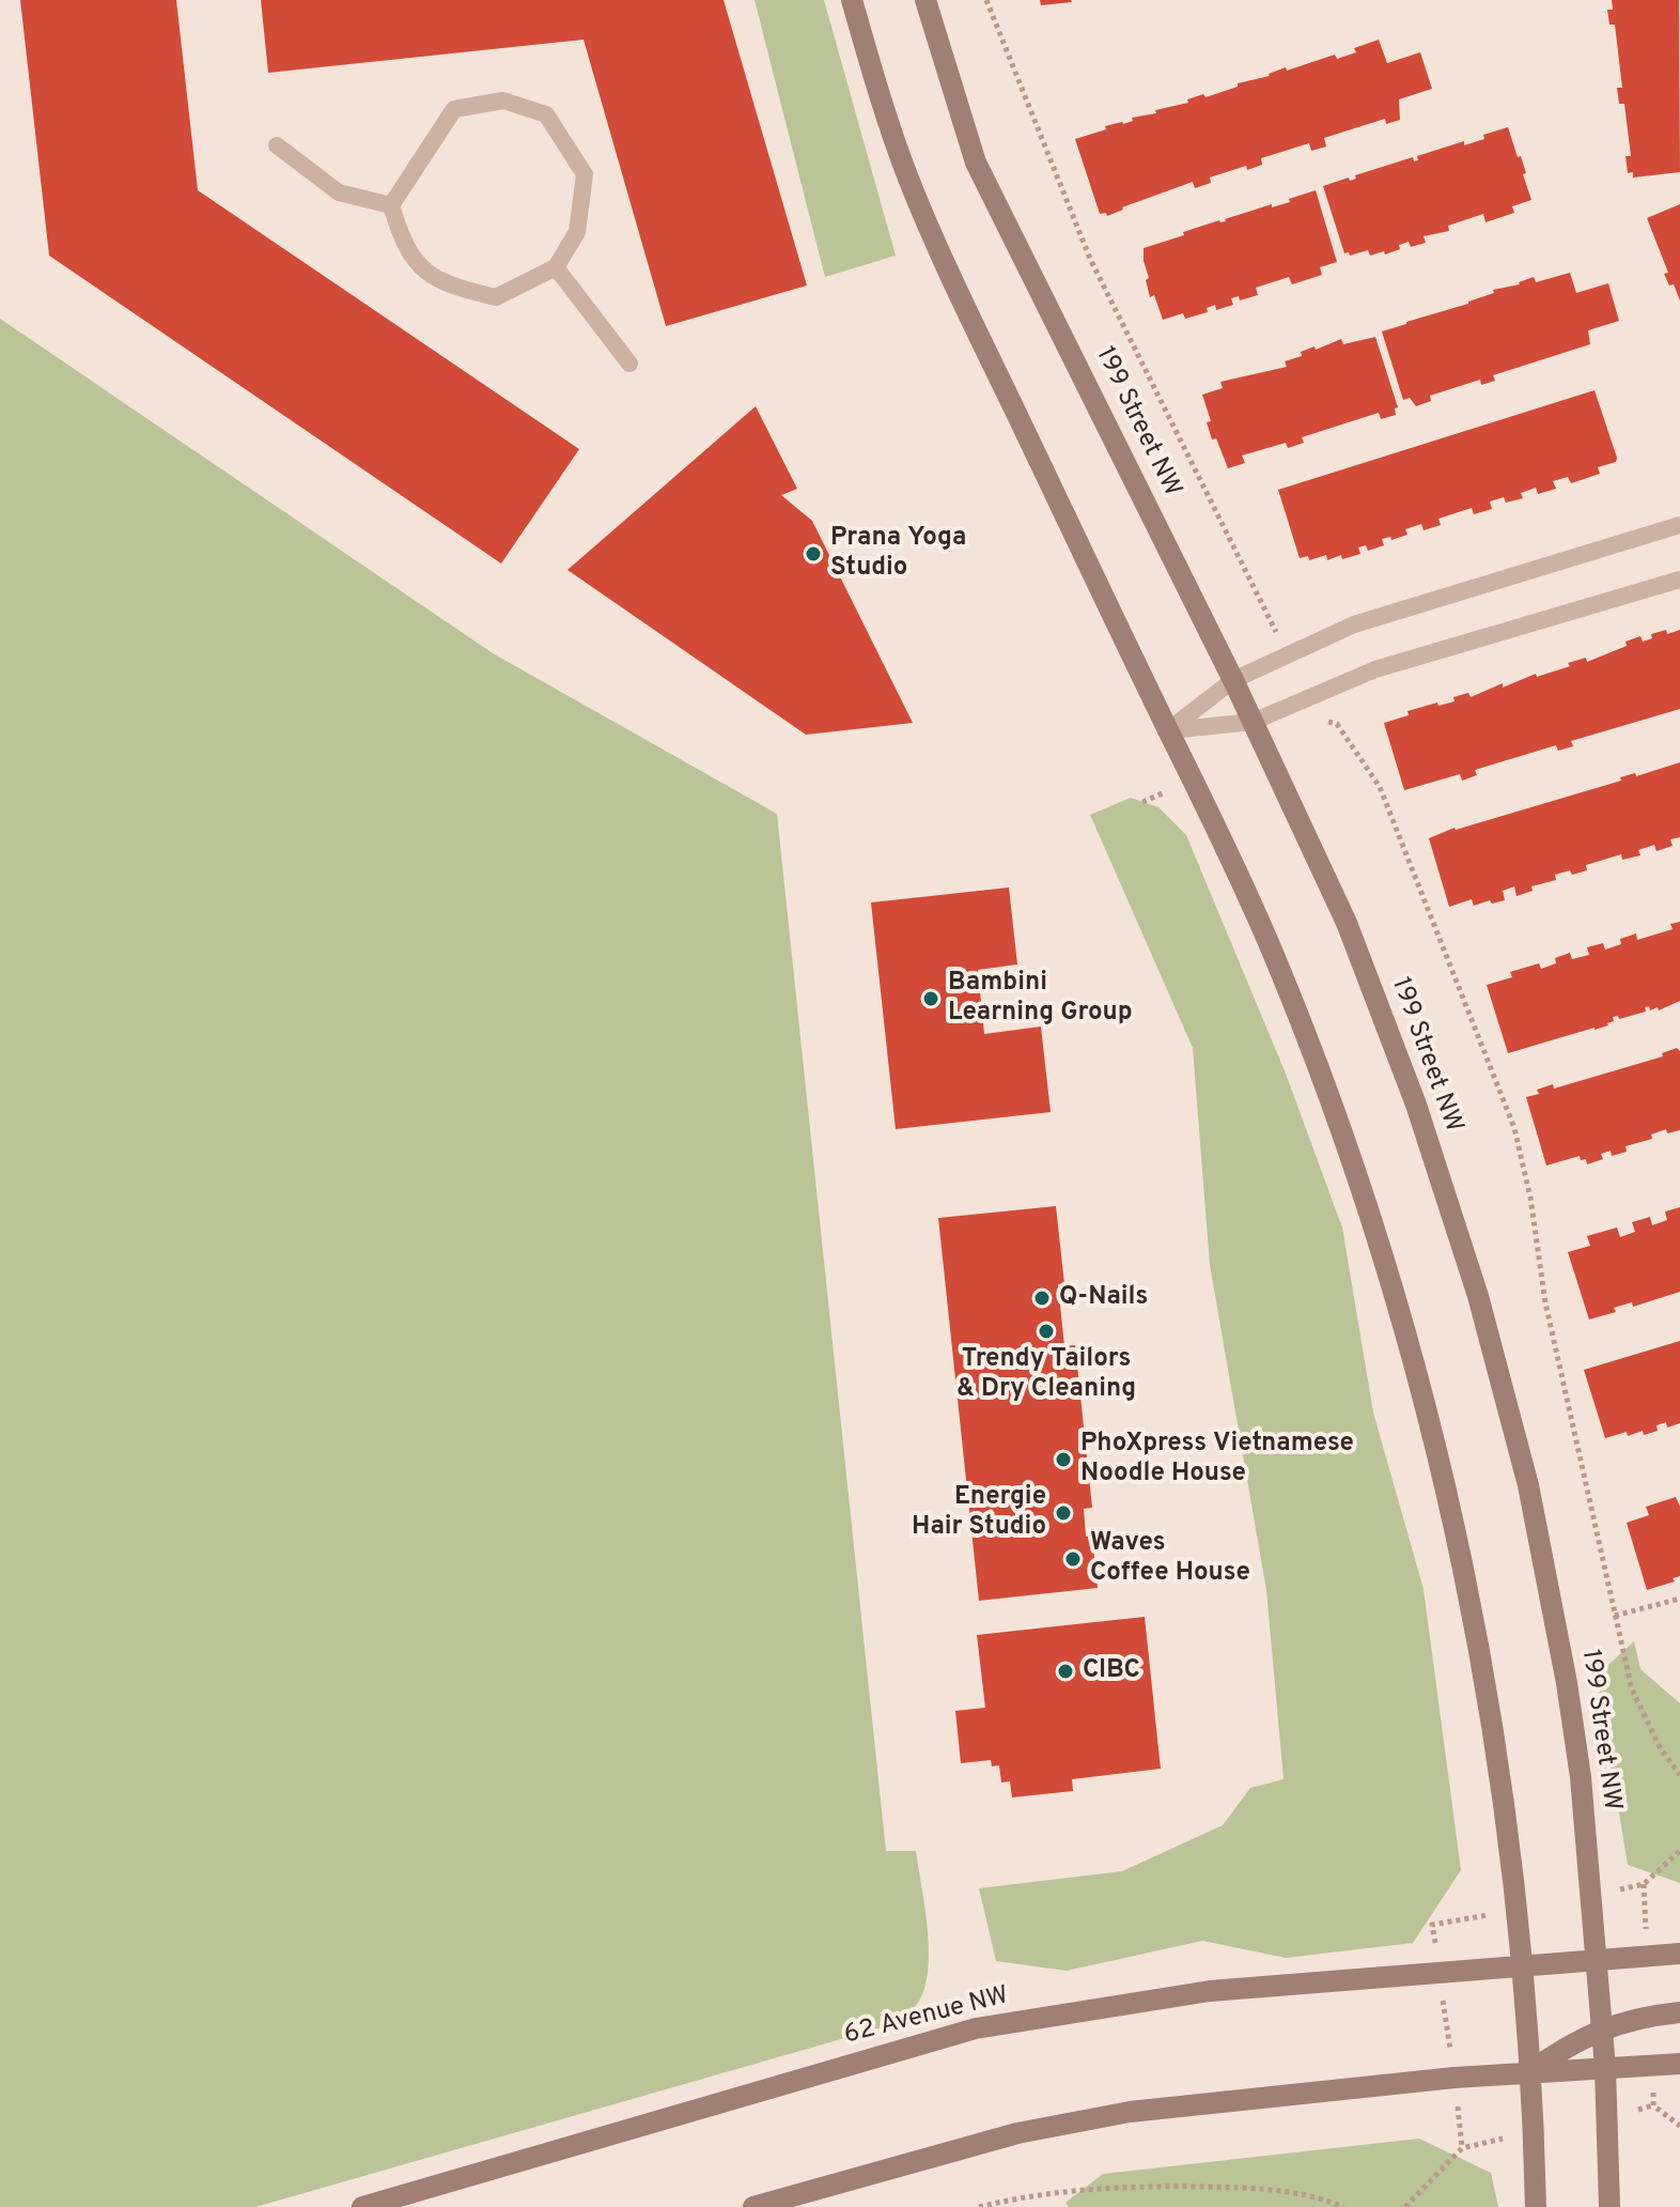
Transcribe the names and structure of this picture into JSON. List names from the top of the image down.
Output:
{
  "streets": {
    "main road": ["199 Street NW", "62 Avenue NW"]
  },
  "crossings": [
    ["199 Street NW", "62 Avenue NW"]
  ],
  "places": [
    "Prana Yoga Studio",
    "Bambini Learning Group",
    "Q-Nails",
    "Trendy Tailors & Dry Cleaning",
    "PhoXpress Vietnamese Noodle House",
    "Energie Hair Studio",
    "Waves Coffee House",
    "CIBC"
  ]
}
